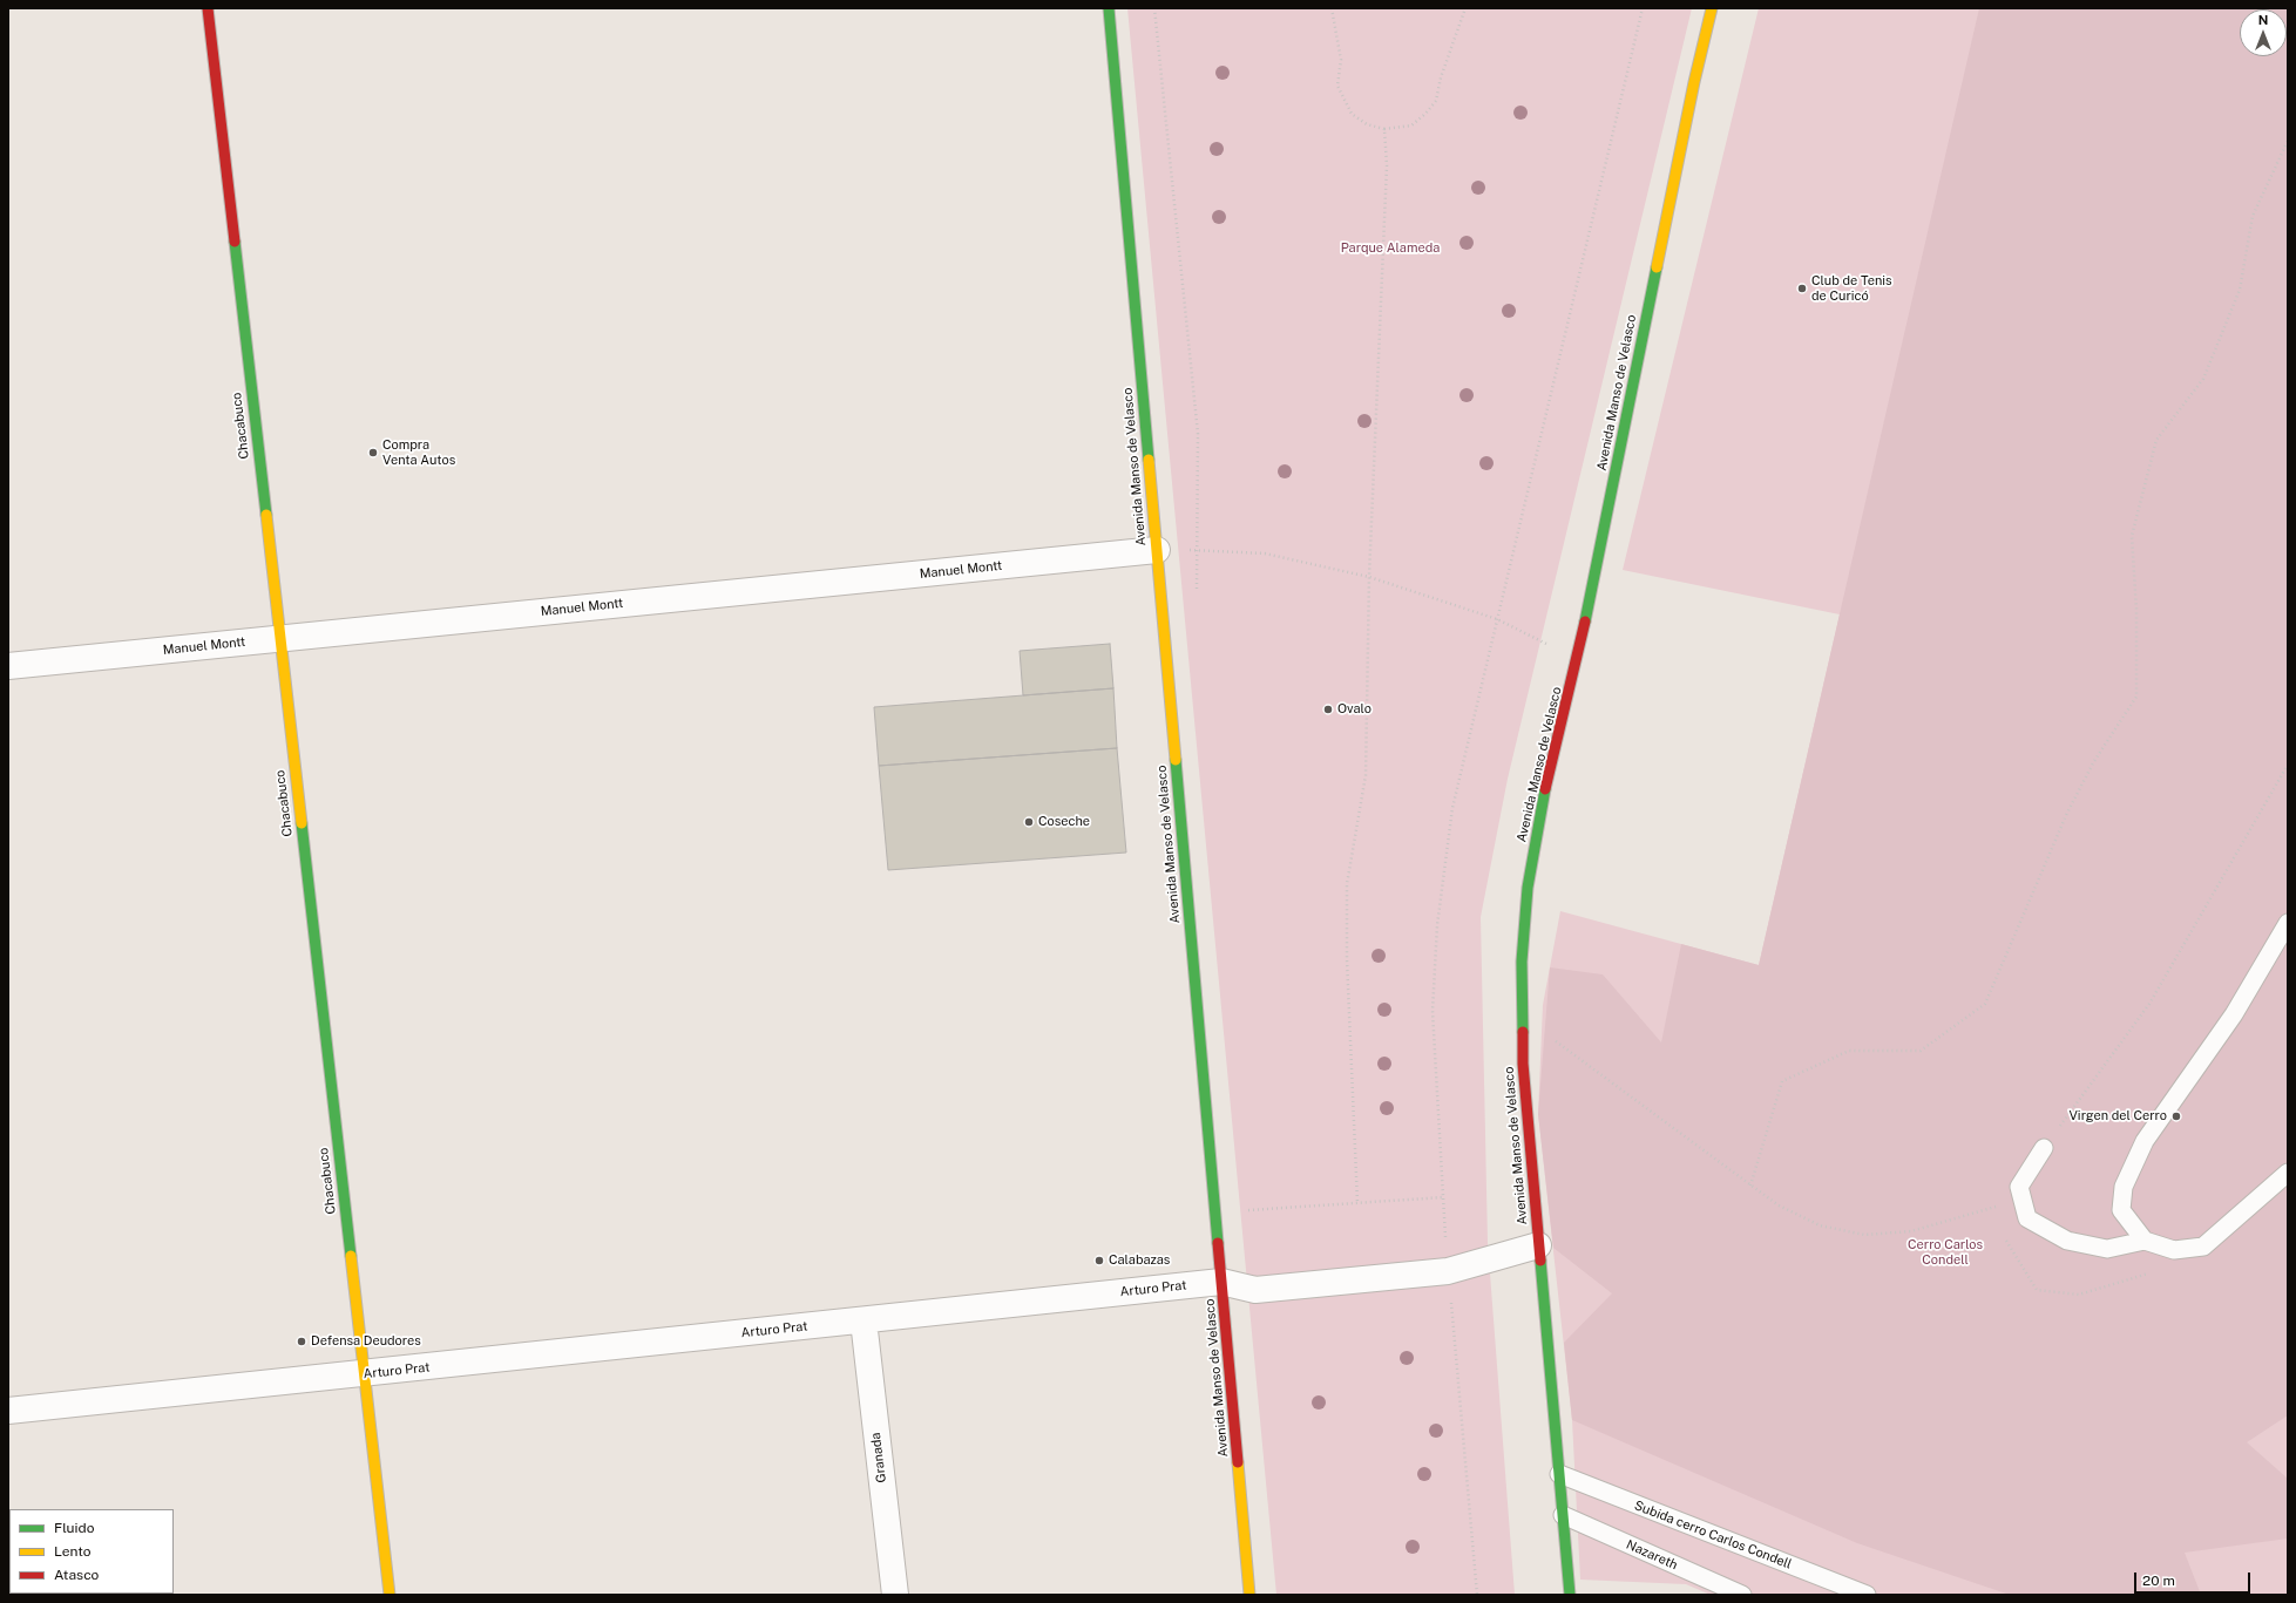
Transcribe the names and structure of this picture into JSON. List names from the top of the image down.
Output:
{
  "streets": {
    "main road": ["Avenida Manso de Velasco", "Chacabuco"],
    "street": ["Manuel Montt", "Arturo Prat", "Granada"],
    "lane": ["Subida cerro Carlos Condell", "Nazareth"]
  },
  "crossings": [
    ["Avenida Manso de Velasco", "Manuel Montt"],
    ["Avenida Manso de Velasco", "Arturo Prat"],
    ["Avenida Manso de Velasco", "Subida cerro Carlos Condell"],
    ["Avenida Manso de Velasco", "Nazareth"],
    ["Chacabuco", "Manuel Montt"],
    ["Chacabuco", "Arturo Prat"],
    ["Arturo Prat", "Granada"]
  ],
  "parks": ["Parque Alameda", "Cerro Carlos Condell"],
  "places": [
    "Club de Tenis de Curicó",
    "Compra Venta Autos",
    "Ovalo",
    "Coseche",
    "Virgen del Cerro",
    "Calabazas",
    "Defensa Deudores"
  ],
  "legend": ["Fluido", "Lento", "Atasco"],
  "scale_bar": "20 m",
  "north": "top"
}
